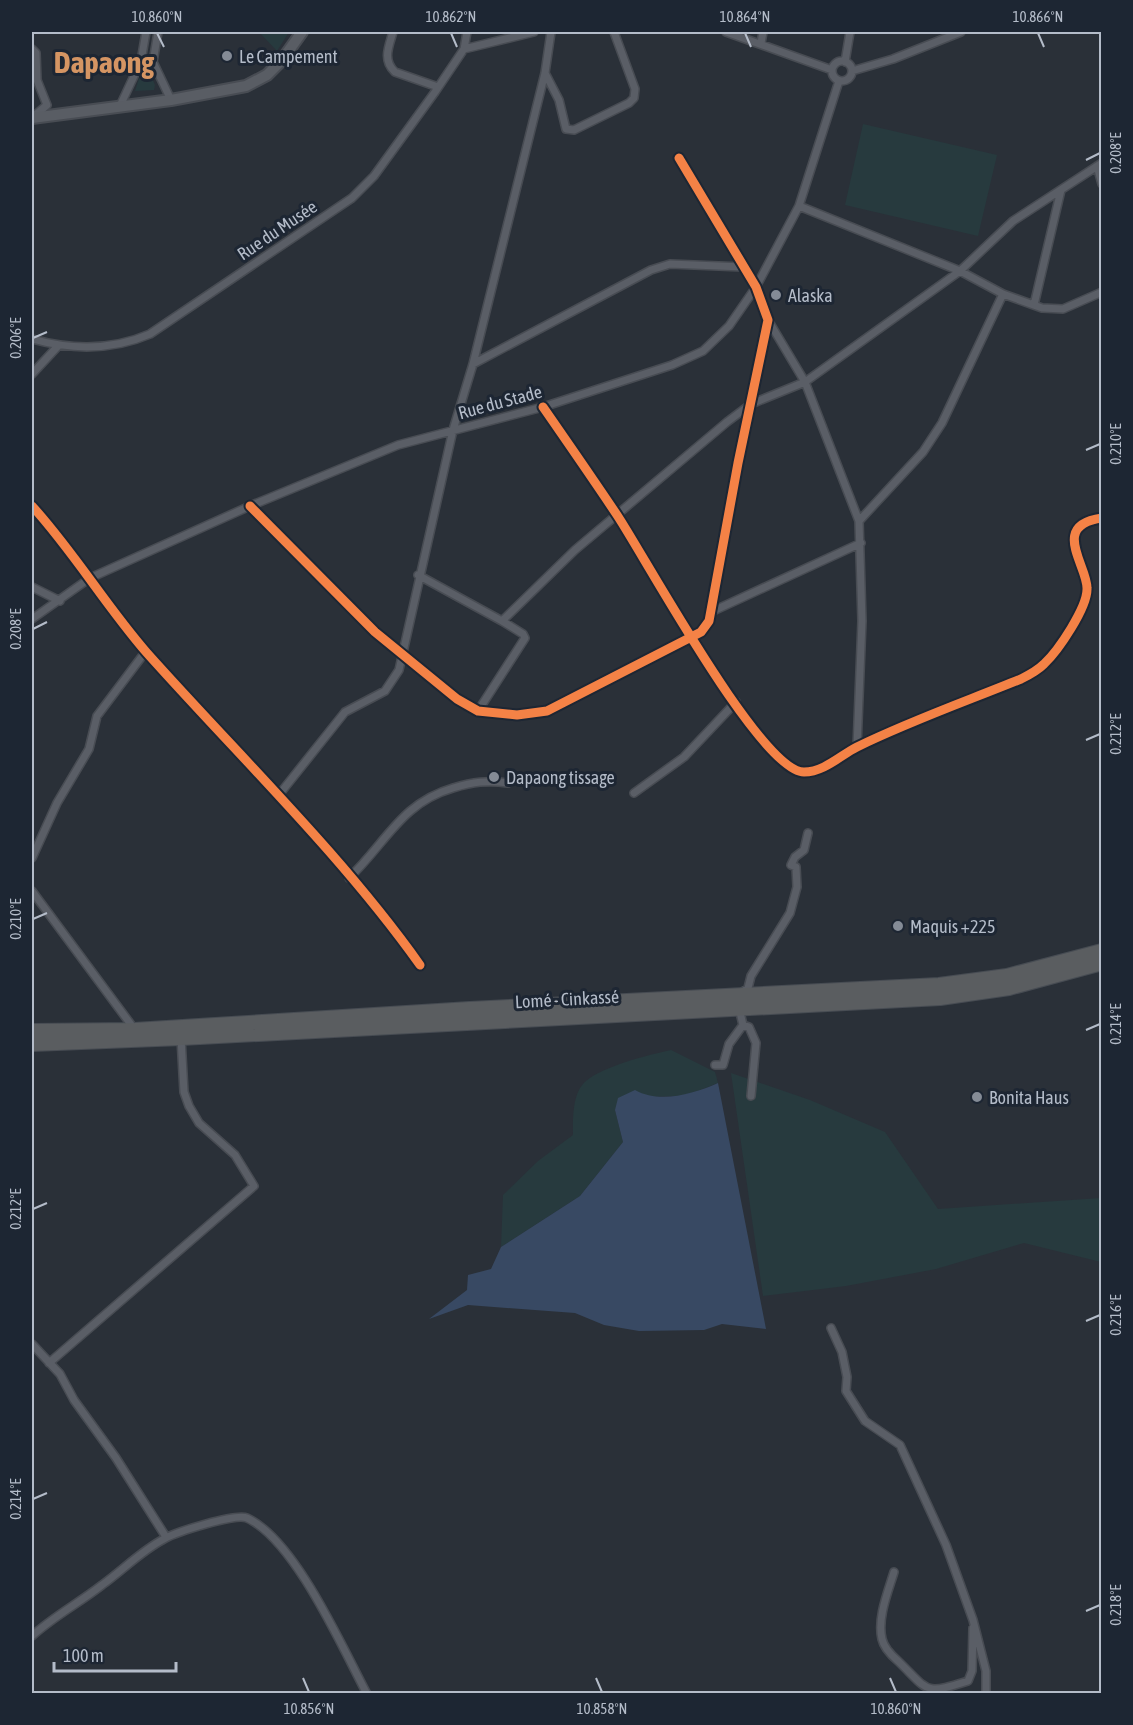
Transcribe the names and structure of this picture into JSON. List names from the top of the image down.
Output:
{
  "streets": {
    "highway": ["Lomé - Cinkassé"],
    "street": ["Rue du Musée", "Rue du Stade"]
  },
  "districts": ["Dapaong"],
  "places": [
    "Le Campement",
    "Alaska",
    "Dapaong tissage",
    "Maquis +225",
    "Bonita Haus"
  ],
  "scale_bar": "100 m",
  "coordinates": [
    "10.860°N",
    "10.862°N",
    "10.864°N",
    "10.866°N",
    "0.208°E",
    "0.206°E",
    "0.210°E",
    "0.212°E",
    "0.214°E",
    "0.216°E",
    "0.218°E",
    "10.856°N",
    "10.858°N"
  ]
}
